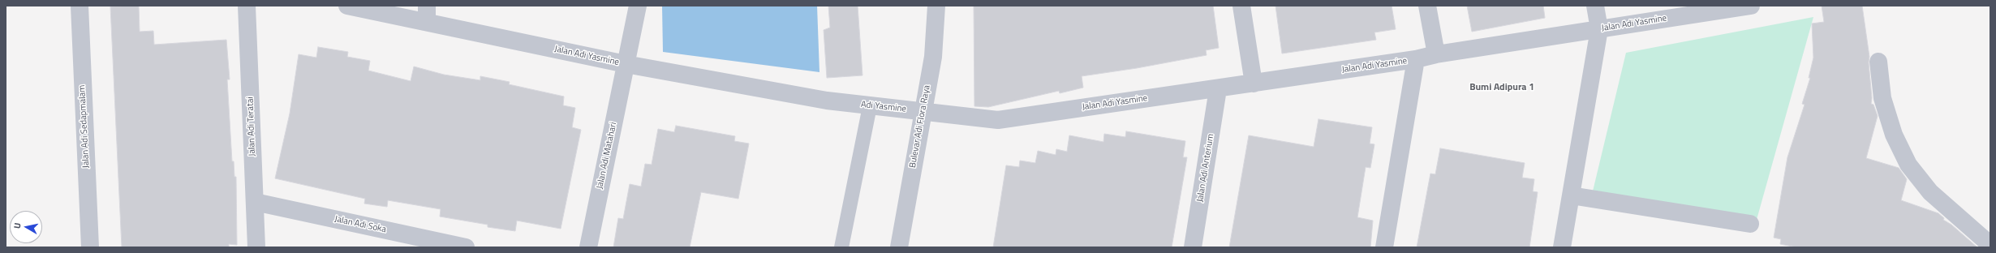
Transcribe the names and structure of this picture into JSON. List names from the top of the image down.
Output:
{
  "streets": {
    "street": [
      "Jalan Adi Yasmine",
      "Adi Yasmine",
      "Jalan Adi Sedapmalam",
      "Jalan Adi Teratai",
      "Bulevar Adi Flora Raya",
      "Jalan Adi Matahari",
      "Jalan Adi Anterium",
      "Jalan Adi Soka"
    ]
  },
  "crossings": [
    ["Jalan Adi Yasmine", "Adi Yasmine"],
    ["Jalan Adi Yasmine", "Jalan Adi Matahari"],
    ["Jalan Adi Yasmine", "Jalan Adi Anterium"],
    ["Adi Yasmine", "Bulevar Adi Flora Raya"],
    ["Jalan Adi Teratai", "Jalan Adi Soka"]
  ],
  "districts": ["Bumi Adipura 1"],
  "north": "left"
}
